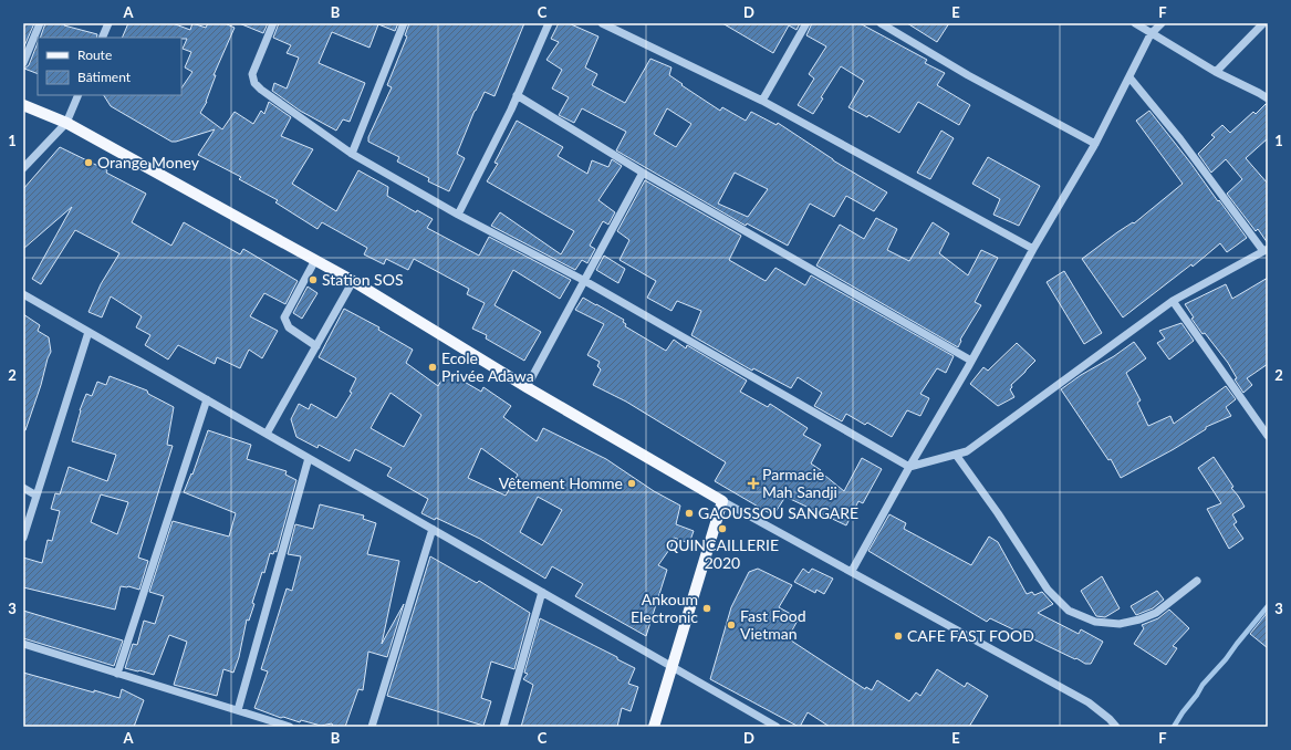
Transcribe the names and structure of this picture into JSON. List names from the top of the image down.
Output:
{
  "places": {
    "other": [
      "Orange Money",
      "Station SOS",
      "Ecole Privée Adawa",
      "Vêtement Homme",
      "GAOUSSOU SANGARE",
      "QUINCAILLERIE 2020",
      "Ankoum Electronic",
      "Fast Food Vietman",
      "CAFE FAST FOOD"
    ],
    "health": ["Parmacie Mah Sandji"]
  },
  "legend": ["Route", "Bâtiment"],
  "grid": {
    "columns": [
      "A",
      "B",
      "C",
      "D",
      "E",
      "F"
    ],
    "rows": ["1", "2", "3"]
  }
}
